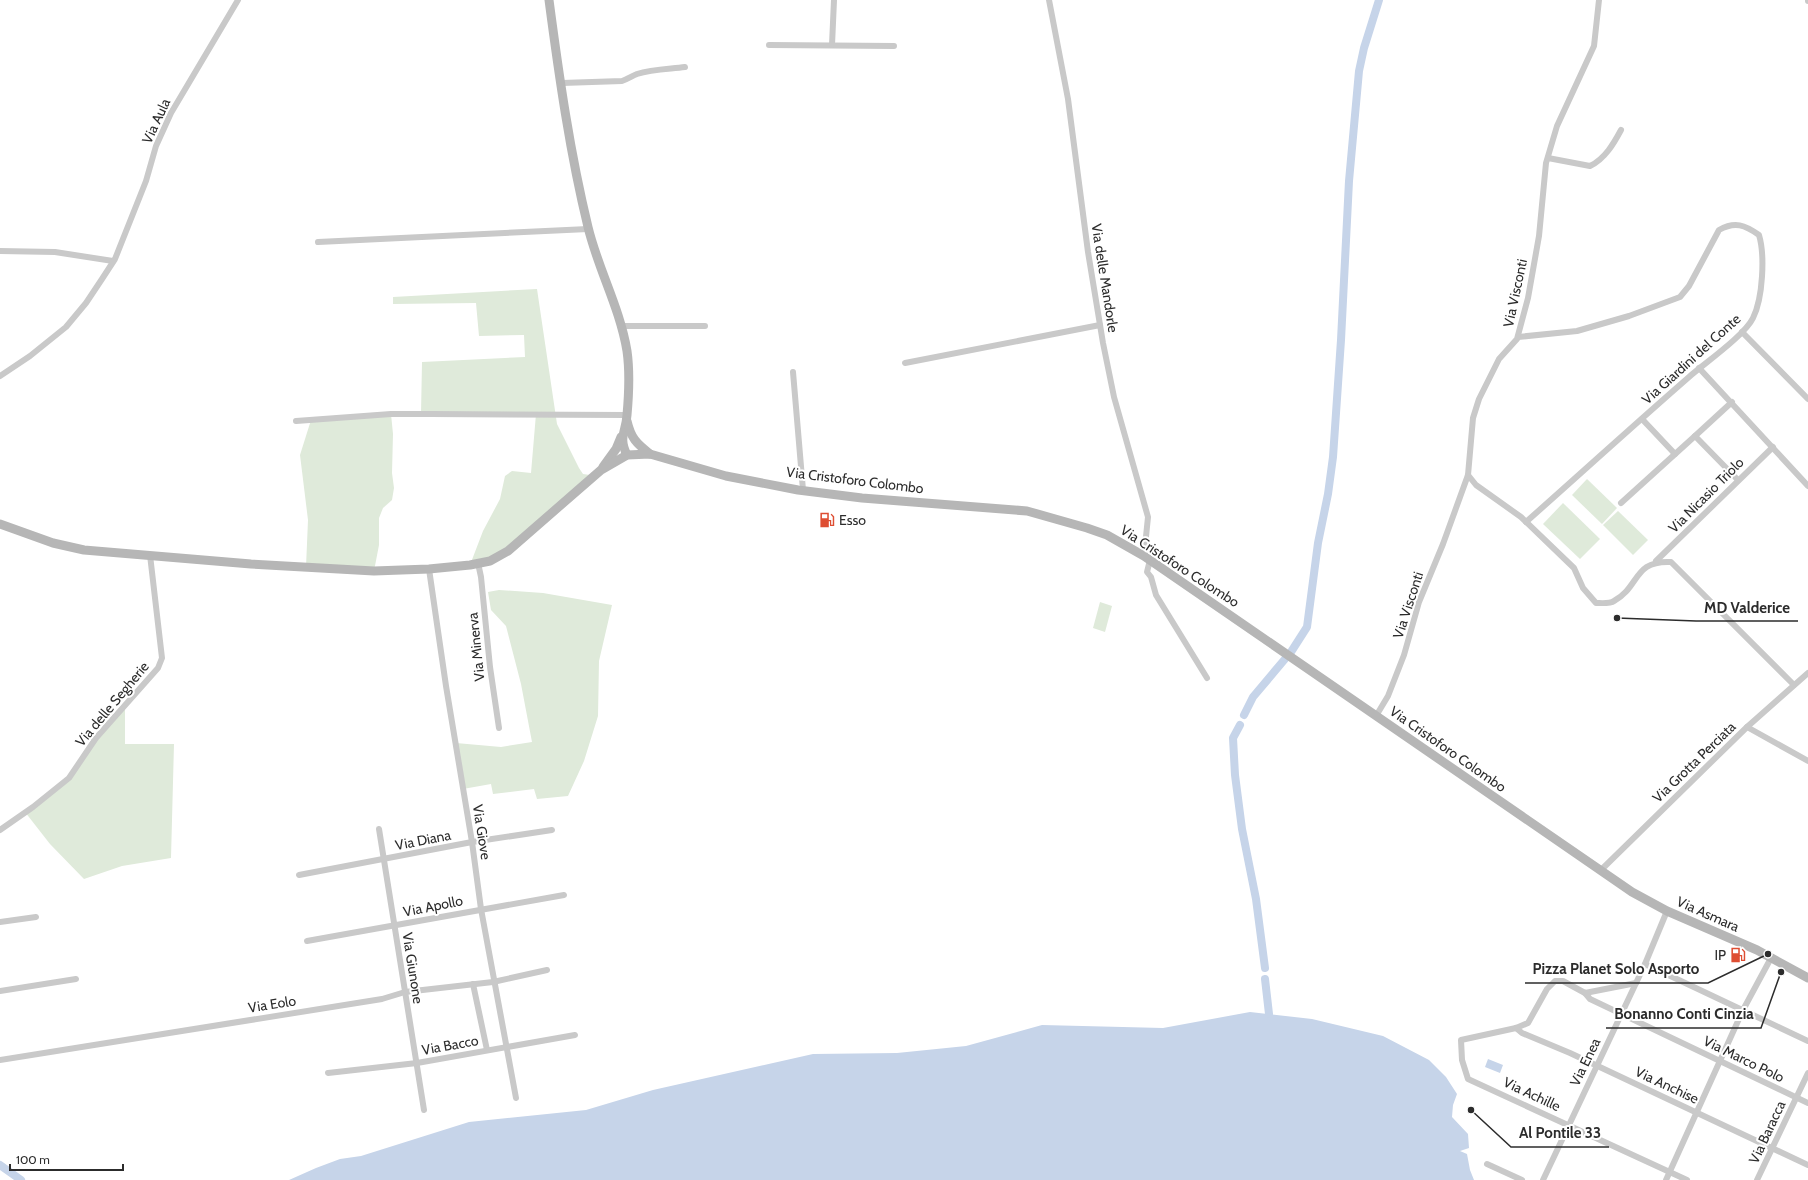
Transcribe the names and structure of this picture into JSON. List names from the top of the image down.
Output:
{
  "streets": {
    "main road": ["Via Cristoforo Colombo", "Via Asmara"],
    "street": [
      "Via Aula",
      "Via delle Mandorle",
      "Via Visconti",
      "Via Giardini del Conte",
      "Via Nicasio Triolo",
      "Via Minerva",
      "Via delle Segherie",
      "Via Grotta Perciata",
      "Via Giove",
      "Via Diana",
      "Via Apollo",
      "Via Giunone",
      "Via Eolo",
      "Via Bacco",
      "Via Marco Polo",
      "Via Enea",
      "Via Anchise",
      "Via Achille",
      "Via Baracca"
    ]
  },
  "crossings": [
    ["Via delle Mandorle", "Via Cristoforo Colombo"],
    ["Via Visconti", "Via Giardini del Conte"],
    ["Via Visconti", "Via Cristoforo Colombo"],
    ["Via Giardini del Conte", "Via Nicasio Triolo"],
    ["Via Cristoforo Colombo", "Via Grotta Perciata"],
    ["Via Cristoforo Colombo", "Via Asmara"],
    ["Via Grotta Perciata", "Via Asmara"],
    ["Via Giove", "Via Diana"],
    ["Via Giove", "Via Apollo"],
    ["Via Giove", "Via Eolo"],
    ["Via Giove", "Via Bacco"],
    ["Via Diana", "Via Giunone"],
    ["Via Apollo", "Via Giunone"],
    ["Via Asmara", "Via Enea"],
    ["Via Giunone", "Via Eolo"],
    ["Via Giunone", "Via Bacco"],
    ["Via Marco Polo", "Via Enea"],
    ["Via Marco Polo", "Via Anchise"],
    ["Via Marco Polo", "Via Achille"],
    ["Via Marco Polo", "Via Baracca"],
    ["Via Enea", "Via Anchise"],
    ["Via Enea", "Via Achille"],
    ["Via Anchise", "Via Achille"],
    ["Via Anchise", "Via Baracca"]
  ],
  "places": {
    "fuel station": ["Esso", "IP"],
    "other": [
      "MD Valderice",
      "Pizza Planet Solo Asporto",
      "Bonanno Conti Cinzia",
      "Al Pontile 33"
    ]
  },
  "scale_bar": "100 m"
}
